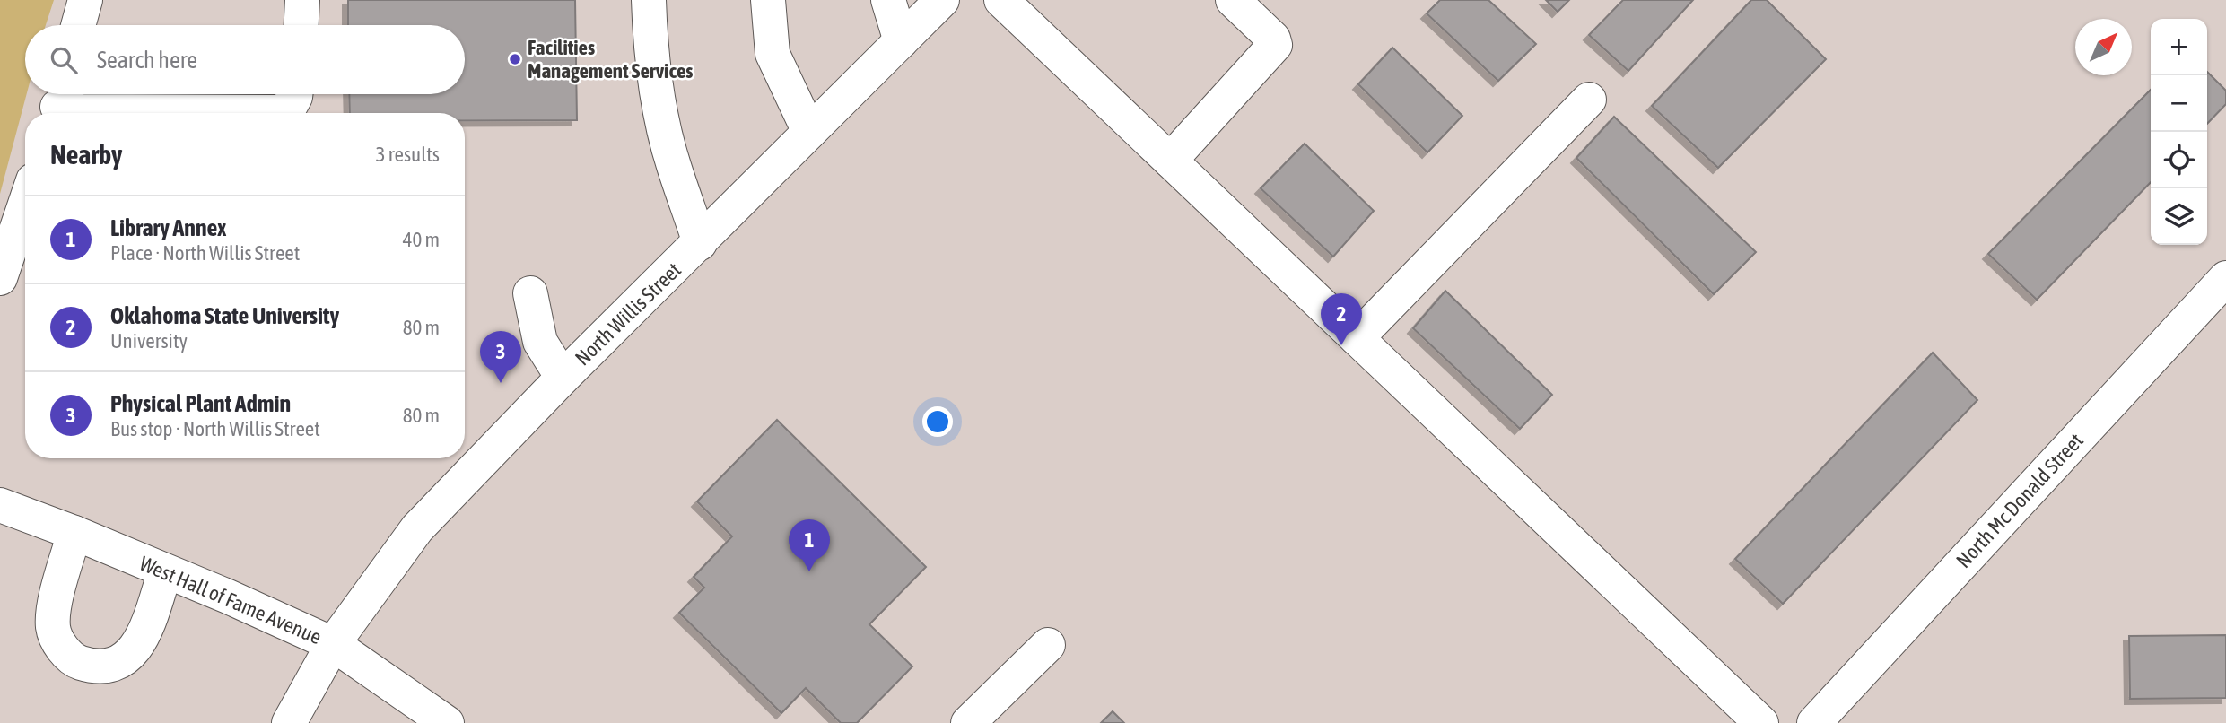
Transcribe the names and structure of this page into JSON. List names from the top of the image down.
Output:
{
  "streets": {
    "street": ["North Willis Street", "North Mc Donald Street", "West Hall of Fame Avenue"]
  },
  "crossings": [
    ["North Willis Street", "West Hall of Fame Avenue"]
  ],
  "places": ["Facilities Management Services"],
  "north": "top right",
  "page": {
    "map_buttons": ["+", "−"],
    "search": "Search here",
    "heading": ["Nearby", "3 results"],
    "list": [
      {
        "mark": "1",
        "name": "Library Annex",
        "note": "Place · North Willis Street",
        "value": "40 m"
      },
      {
        "mark": "2",
        "name": "Oklahoma State University",
        "note": "University",
        "value": "80 m"
      },
      {
        "mark": "3",
        "name": "Physical Plant Admin",
        "note": "Bus stop · North Willis Street",
        "value": "80 m"
      }
    ],
    "pins": ["2", "3", "1"]
  }
}
